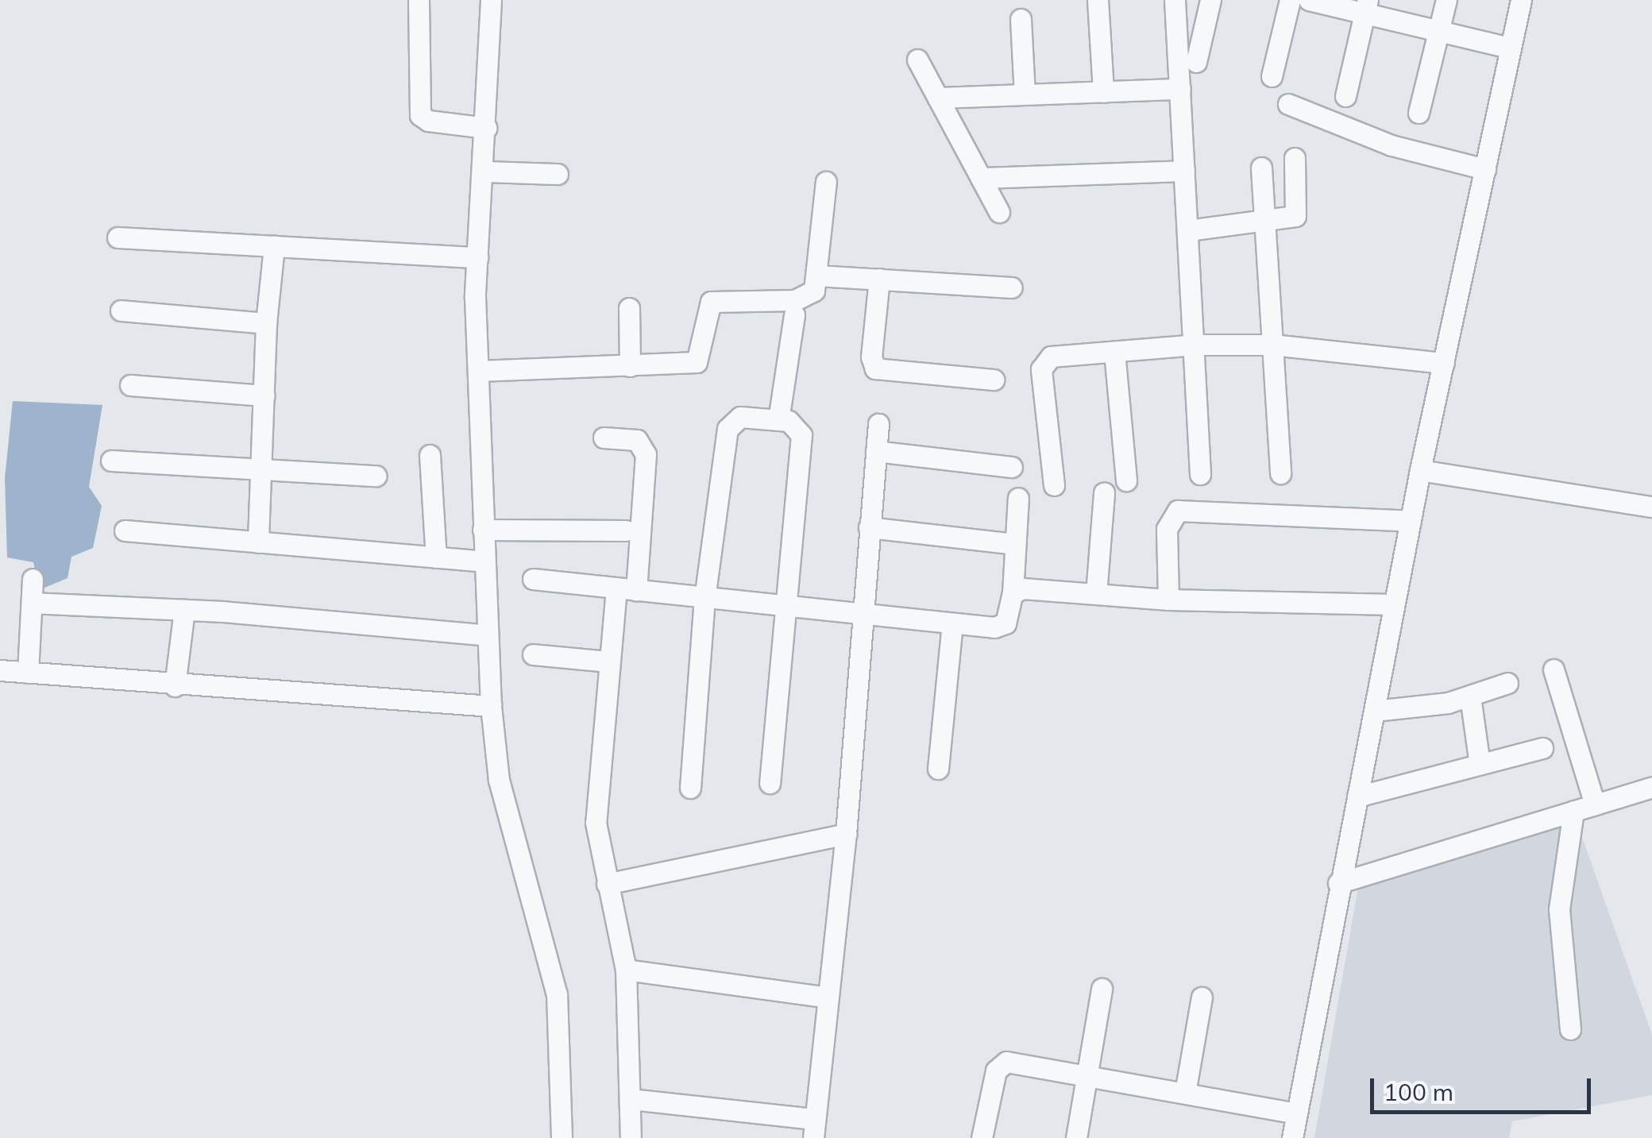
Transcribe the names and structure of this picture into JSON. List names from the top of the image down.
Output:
{
  "scale_bar": "100 m"
}
